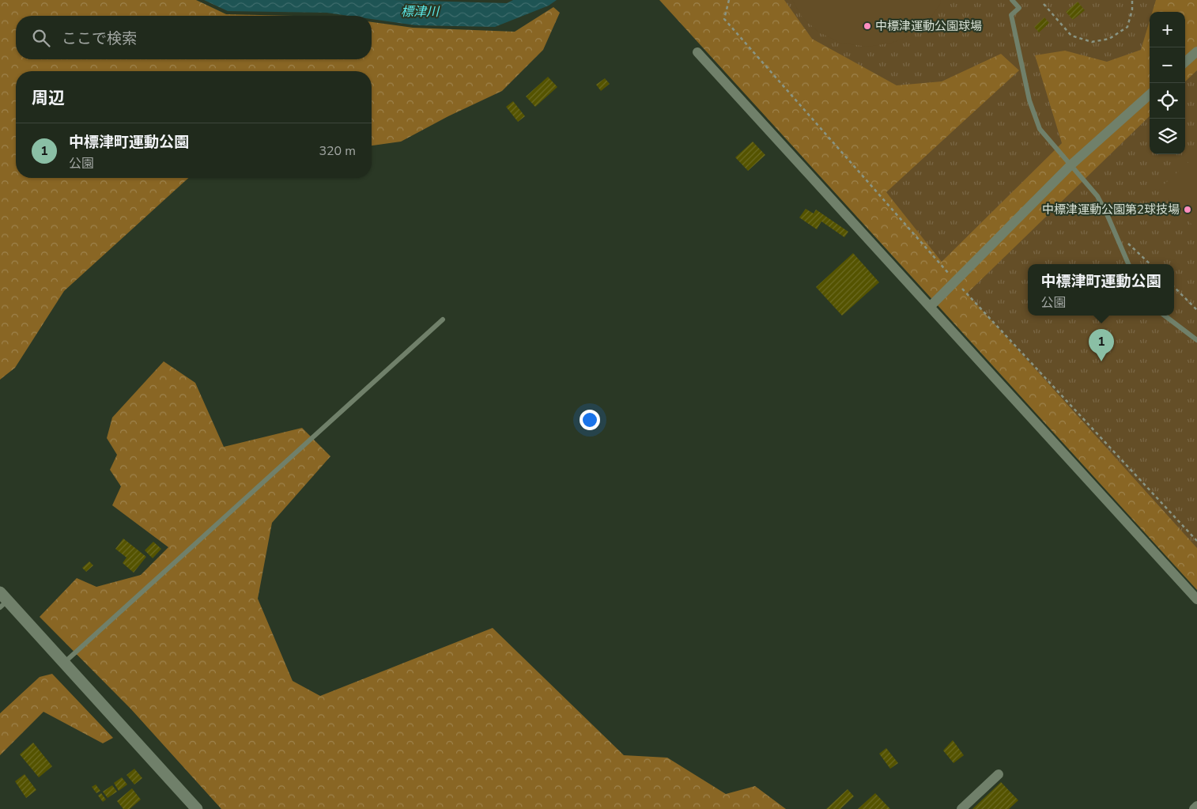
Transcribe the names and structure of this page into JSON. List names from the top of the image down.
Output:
{
  "water": ["標津川"],
  "places": ["中標津運動公園球場", "中標津運動公園第2球技場"],
  "page": {
    "map_buttons": ["+", "−"],
    "search": "ここで検索",
    "heading": "周辺",
    "list": [
      {
        "mark": "1",
        "name": "中標津町運動公園",
        "note": "公園",
        "value": "320 m"
      }
    ],
    "popup": ["中標津町運動公園", "公園"],
    "pins": "1"
  }
}
